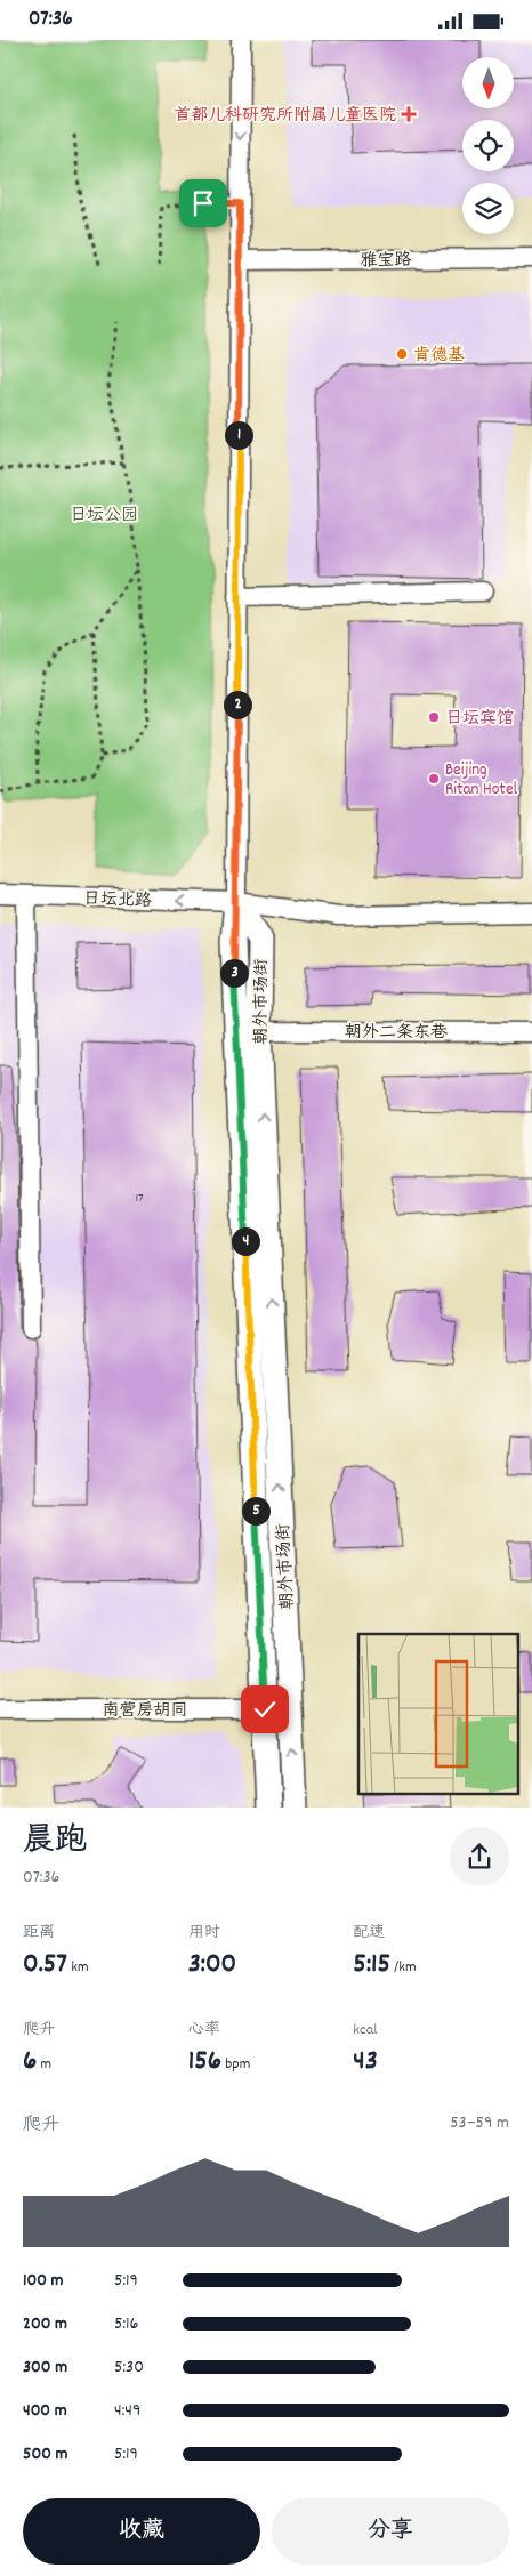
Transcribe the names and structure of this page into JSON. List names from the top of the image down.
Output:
{
  "streets": {
    "main road": ["朝外市场街"],
    "street": [
      "雅宝路",
      "日坛北路",
      "朝外二条东巷",
      "南营房胡同"
    ]
  },
  "crossings": [
    ["日坛北路", "朝外市场街"],
    ["朝外市场街", "朝外二条东巷"],
    ["朝外市场街", "南营房胡同"]
  ],
  "one_way": ["日坛北路"],
  "parks": ["日坛公园"],
  "places": {
    "health": ["首都儿科研究所附属儿童医院"],
    "other": ["肯德基", "日坛宾馆", "Beijing Ritan Hotel"]
  },
  "house_numbers": ["17"],
  "north": "bottom",
  "page": {
    "status": "07:36",
    "pins": [
      "1",
      "2",
      "3",
      "4",
      "5"
    ],
    "heading": ["晨跑", "07:36"],
    "stats": [
      ["距离", "0.57 km"],
      ["用时", "3:00"],
      ["配速", "5:15 /km"],
      ["爬升", "6 m"],
      ["心率", "156 bpm"],
      ["kcal", "43"]
    ],
    "chart": ["爬升", "53–59 m"],
    "list": [
      {
        "name": "100 m",
        "note": "5:19"
      },
      {
        "name": "200 m",
        "note": "5:16"
      },
      {
        "name": "300 m",
        "note": "5:30"
      },
      {
        "name": "400 m",
        "note": "4:49"
      },
      {
        "name": "500 m",
        "note": "5:19"
      }
    ],
    "buttons": ["收藏", "分享"]
  }
}
